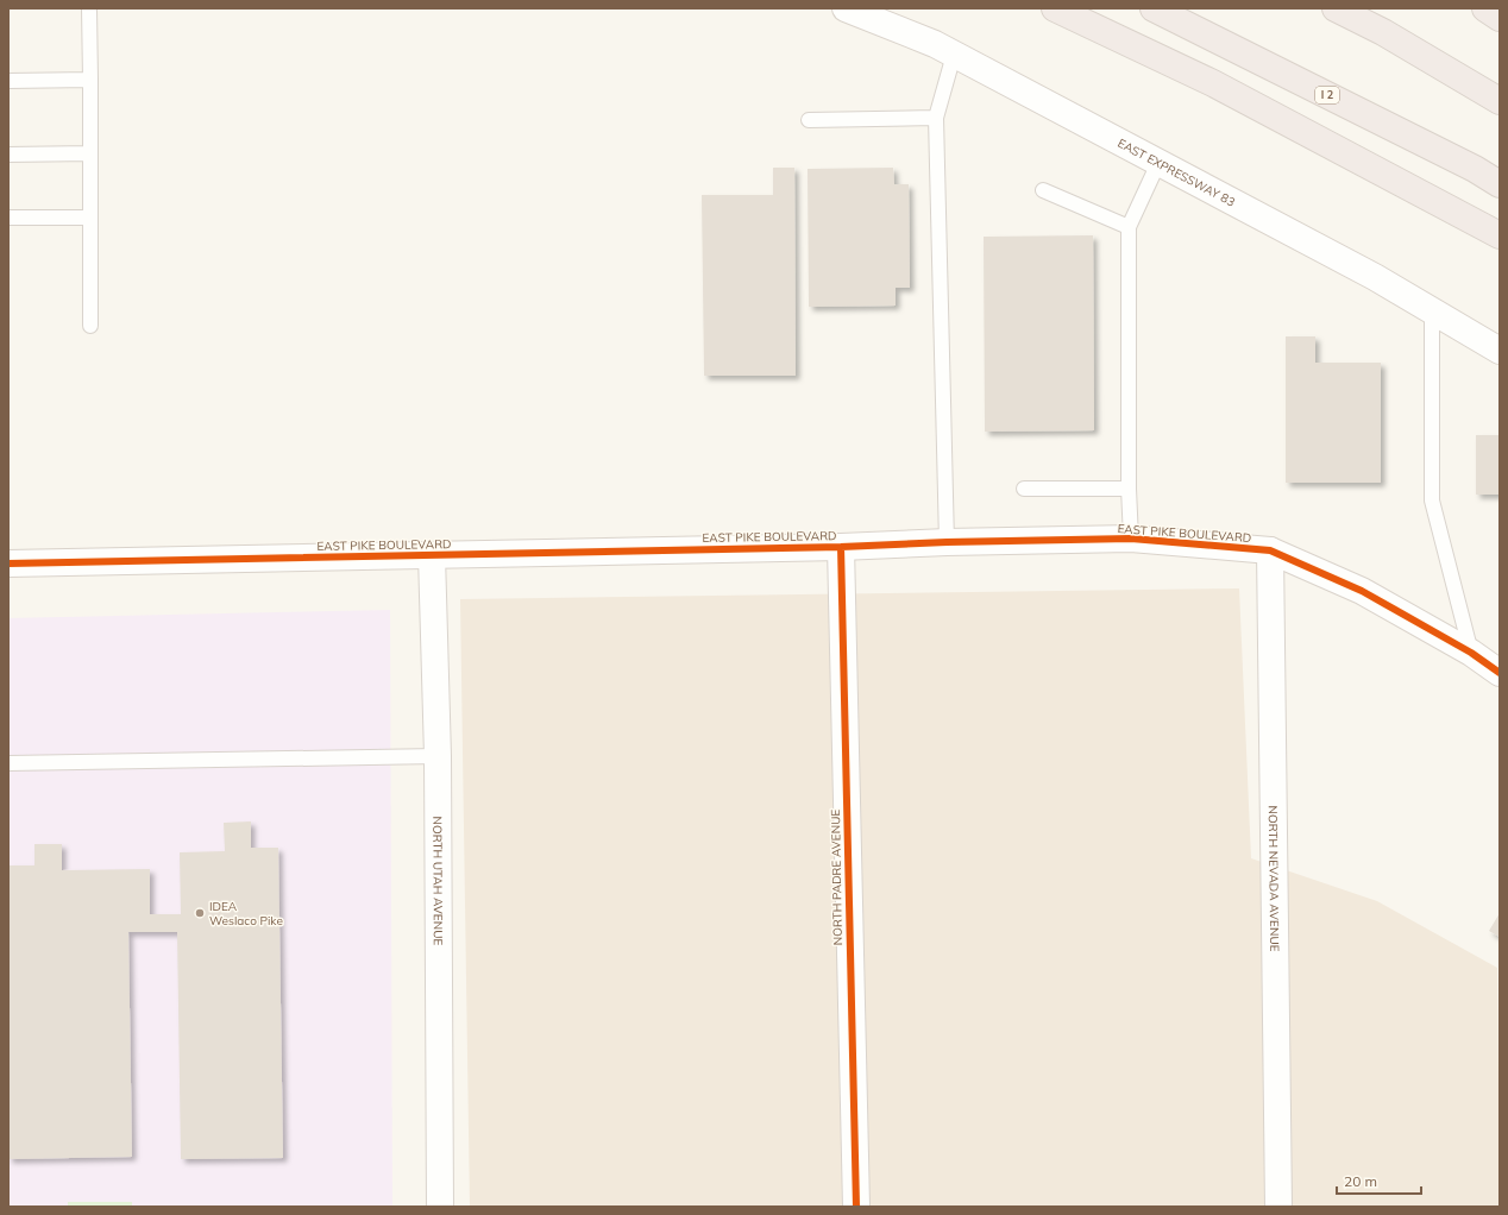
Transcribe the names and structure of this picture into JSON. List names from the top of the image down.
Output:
{
  "streets": {
    "highway": ["I 2"],
    "street": [
      "EAST EXPRESSWAY 83",
      "EAST PIKE BOULEVARD",
      "NORTH PADRE AVENUE",
      "NORTH NEVADA AVENUE",
      "NORTH UTAH AVENUE"
    ]
  },
  "crossings": [
    ["EAST PIKE BOULEVARD", "NORTH PADRE AVENUE"],
    ["EAST PIKE BOULEVARD", "NORTH NEVADA AVENUE"],
    ["EAST PIKE BOULEVARD", "NORTH UTAH AVENUE"]
  ],
  "places": ["IDEA Weslaco Pike"],
  "scale_bar": "20 m"
}
